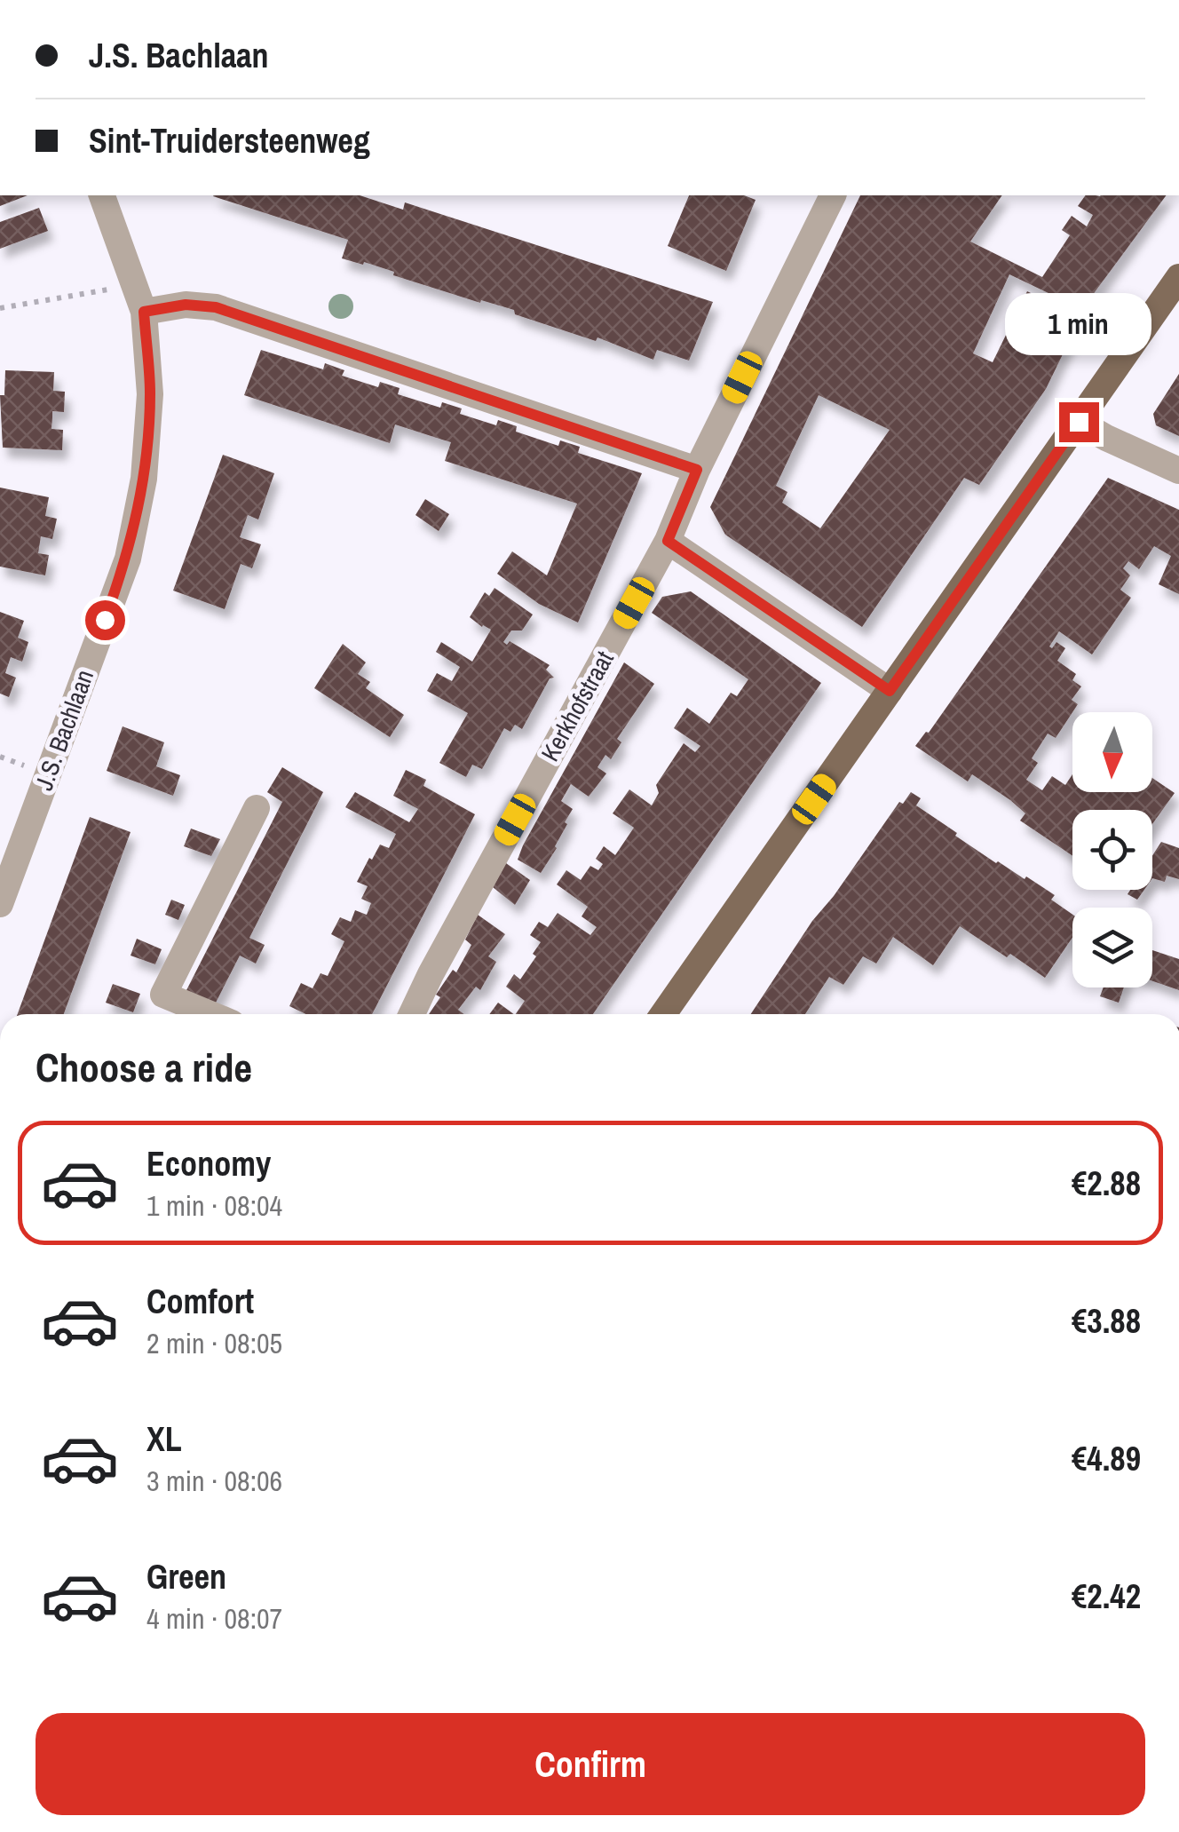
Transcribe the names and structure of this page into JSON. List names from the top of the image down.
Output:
{
  "streets": {
    "street": ["Kerkhofstraat", "J.S. Bachlaan"]
  },
  "north": "bottom",
  "page": {
    "banner": ["J.S. Bachlaan", "Sint-Truidersteenweg"],
    "bubble": "1 min",
    "heading": "Choose a ride",
    "list": [
      {
        "name": "Economy",
        "note": "1 min · 08:04",
        "value": "€2.88"
      },
      {
        "name": "Comfort",
        "note": "2 min · 08:05",
        "value": "€3.88"
      },
      {
        "name": "XL",
        "note": "3 min · 08:06",
        "value": "€4.89"
      },
      {
        "name": "Green",
        "note": "4 min · 08:07",
        "value": "€2.42"
      }
    ],
    "buttons": "Confirm"
  }
}
